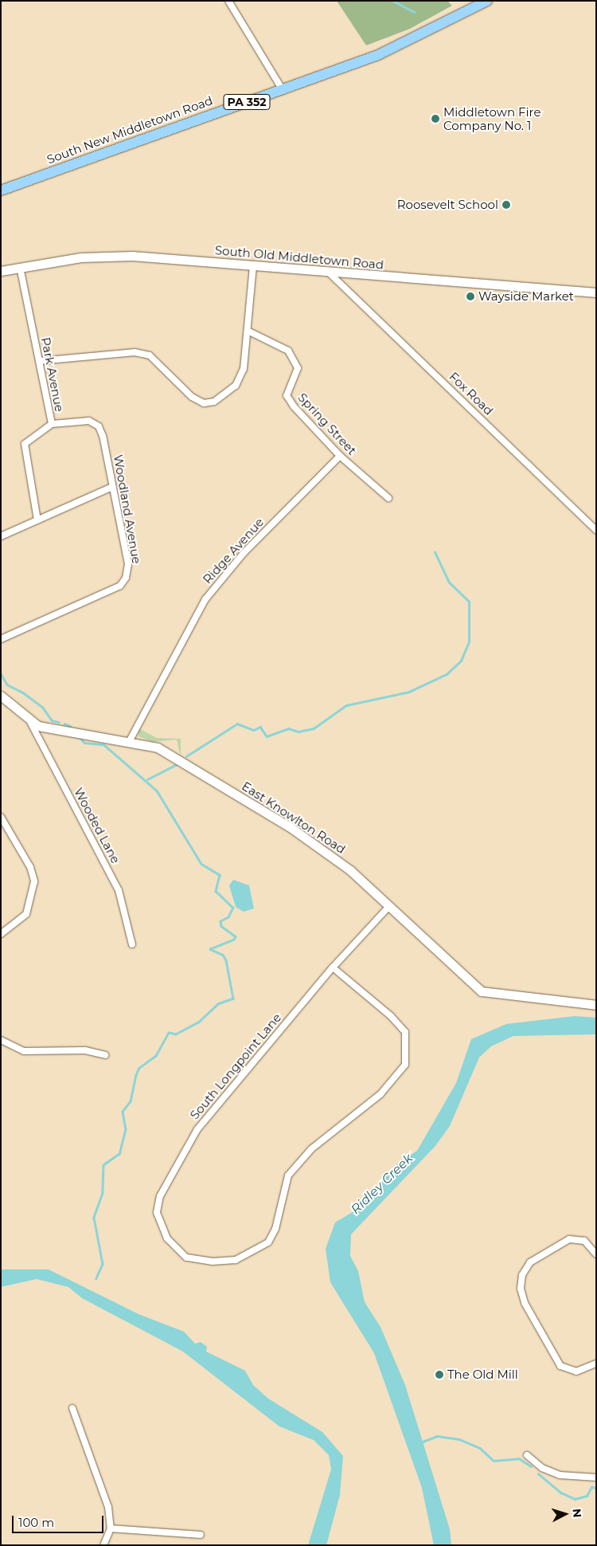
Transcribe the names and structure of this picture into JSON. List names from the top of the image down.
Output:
{
  "streets": {
    "main road": [
      "PA 352",
      "South New Middletown Road",
      "South Old Middletown Road",
      "East Knowlton Road"
    ],
    "street": [
      "Park Avenue",
      "Fox Road",
      "Spring Street",
      "Woodland Avenue",
      "Ridge Avenue",
      "Wooded Lane",
      "South Longpoint Lane"
    ]
  },
  "crossings": [
    ["South Old Middletown Road", "Park Avenue"],
    ["South Old Middletown Road", "Fox Road"],
    ["Park Avenue", "Woodland Avenue"],
    ["Spring Street", "Ridge Avenue"],
    ["Ridge Avenue", "East Knowlton Road"],
    ["East Knowlton Road", "Wooded Lane"],
    ["East Knowlton Road", "South Longpoint Lane"]
  ],
  "water": ["Ridley Creek"],
  "places": [
    "Middletown Fire Company No. 1",
    "Roosevelt School",
    "Wayside Market",
    "The Old Mill"
  ],
  "scale_bar": "100 m",
  "north": "right"
}
